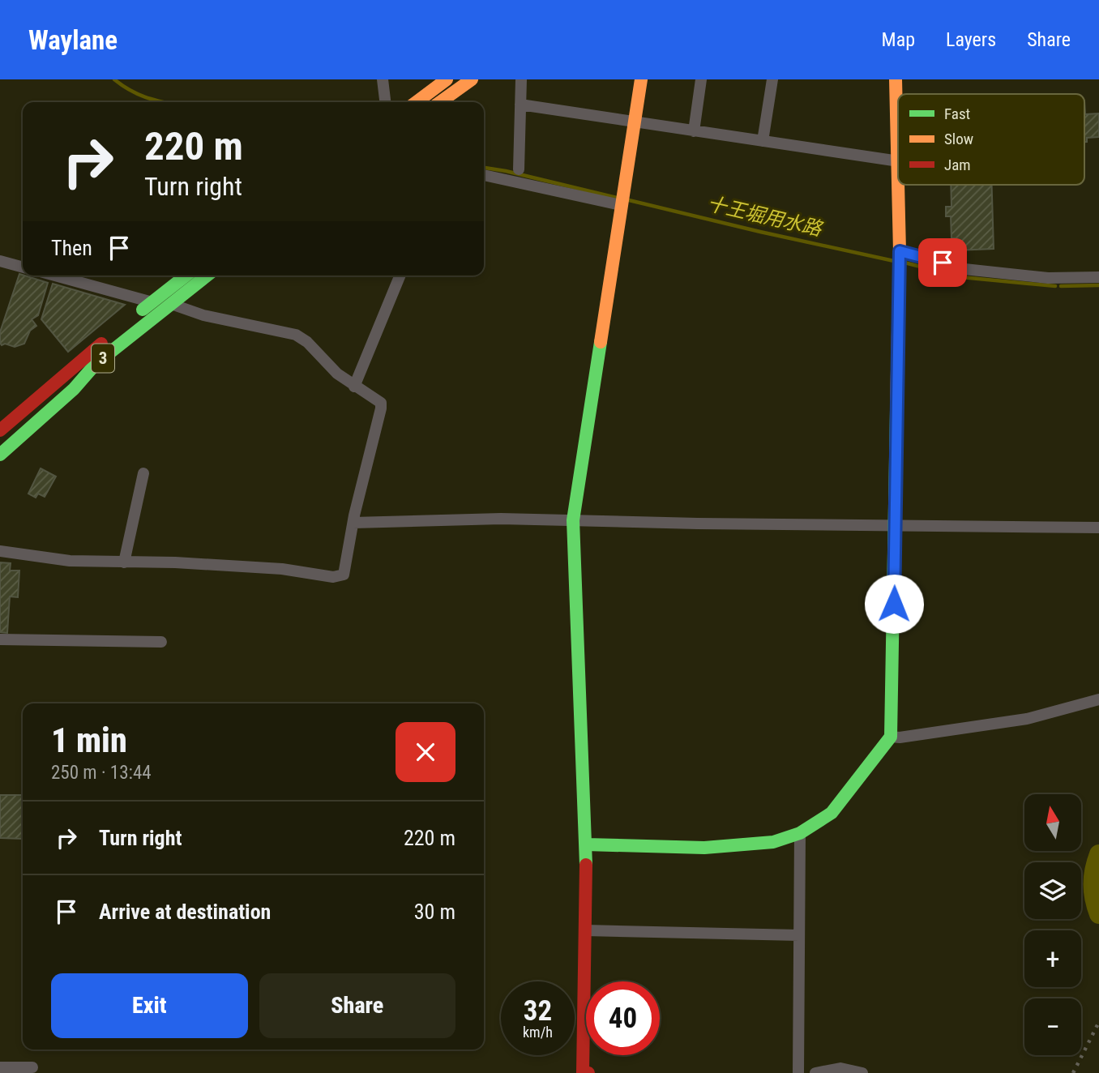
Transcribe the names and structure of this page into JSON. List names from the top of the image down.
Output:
{
  "streets": {
    "street": ["3"]
  },
  "water": ["十王堀用水路"],
  "legend": ["Fast", "Slow", "Jam"],
  "north": "top",
  "page": {
    "header": "Waylane",
    "nav": ["Map", "Layers", "Share"],
    "turn": ["220 m", "Turn right"],
    "then": "Then",
    "heading": ["1 min", "250 m · 13:44"],
    "map_buttons": ["+", "−"],
    "list": [
      {
        "name": "Turn right",
        "value": "220 m"
      },
      {
        "name": "Arrive at destination",
        "value": "30 m"
      }
    ],
    "buttons": ["Exit", "Share"],
    "speed": "32 km/h",
    "limit": "40"
  }
}
